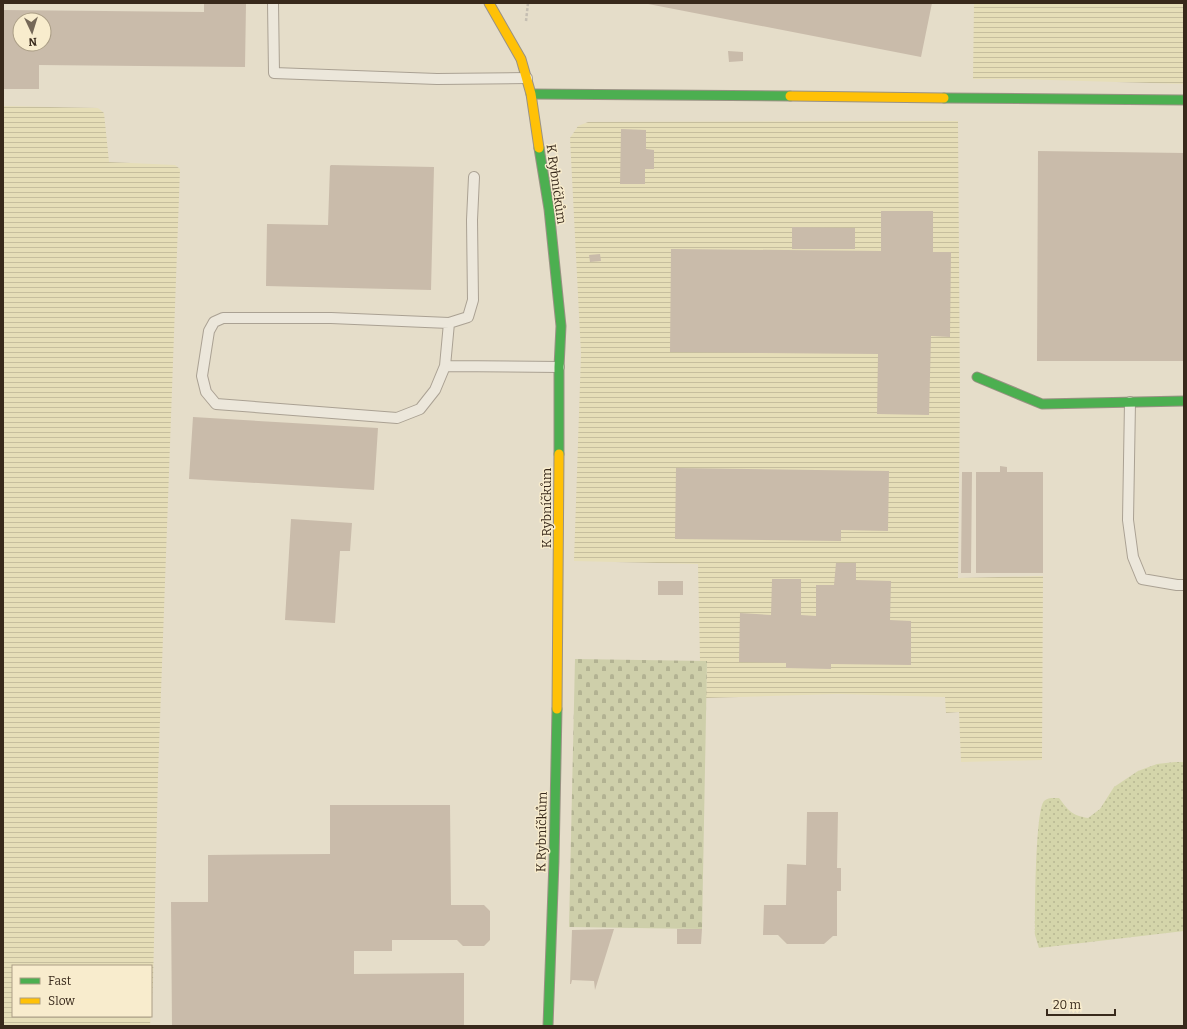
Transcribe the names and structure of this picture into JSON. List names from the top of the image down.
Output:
{
  "streets": {
    "street": ["K Rybníčkům"]
  },
  "legend": ["Fast", "Slow"],
  "scale_bar": "20 m",
  "north": "bottom"
}
